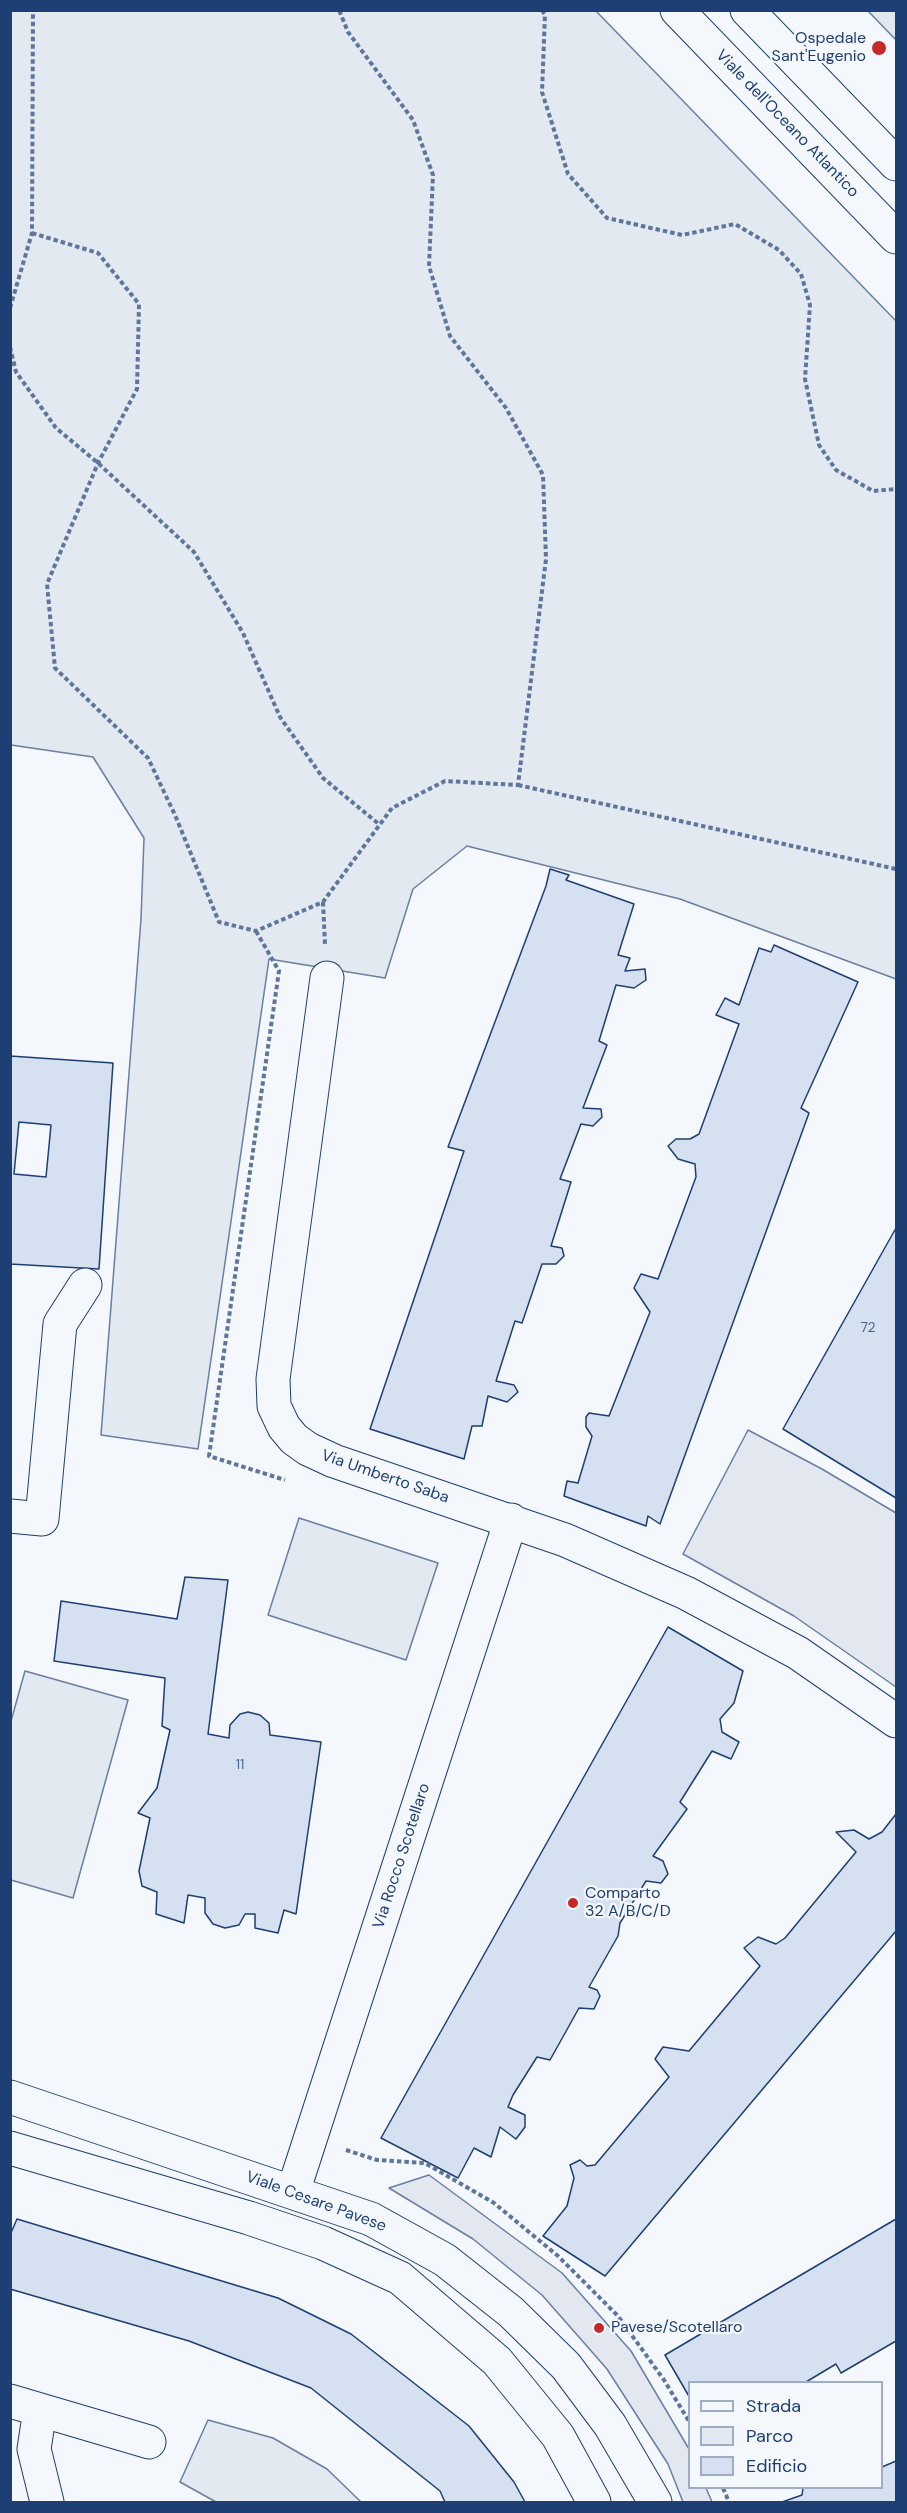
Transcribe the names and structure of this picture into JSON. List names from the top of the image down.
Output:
{
  "streets": {
    "street": [
      "Viale dell'Oceano Atlantico",
      "Via Umberto Saba",
      "Via Rocco Scotellaro",
      "Viale Cesare Pavese"
    ]
  },
  "crossings": [
    ["Via Umberto Saba", "Via Rocco Scotellaro"],
    ["Via Rocco Scotellaro", "Viale Cesare Pavese"]
  ],
  "places": ["Ospedale Sant'Eugenio", "Comparto 32 A/B/C/D", "Pavese/Scotellaro"],
  "house_numbers": ["72", "11"],
  "legend": ["Strada", "Parco", "Edificio"]
}
